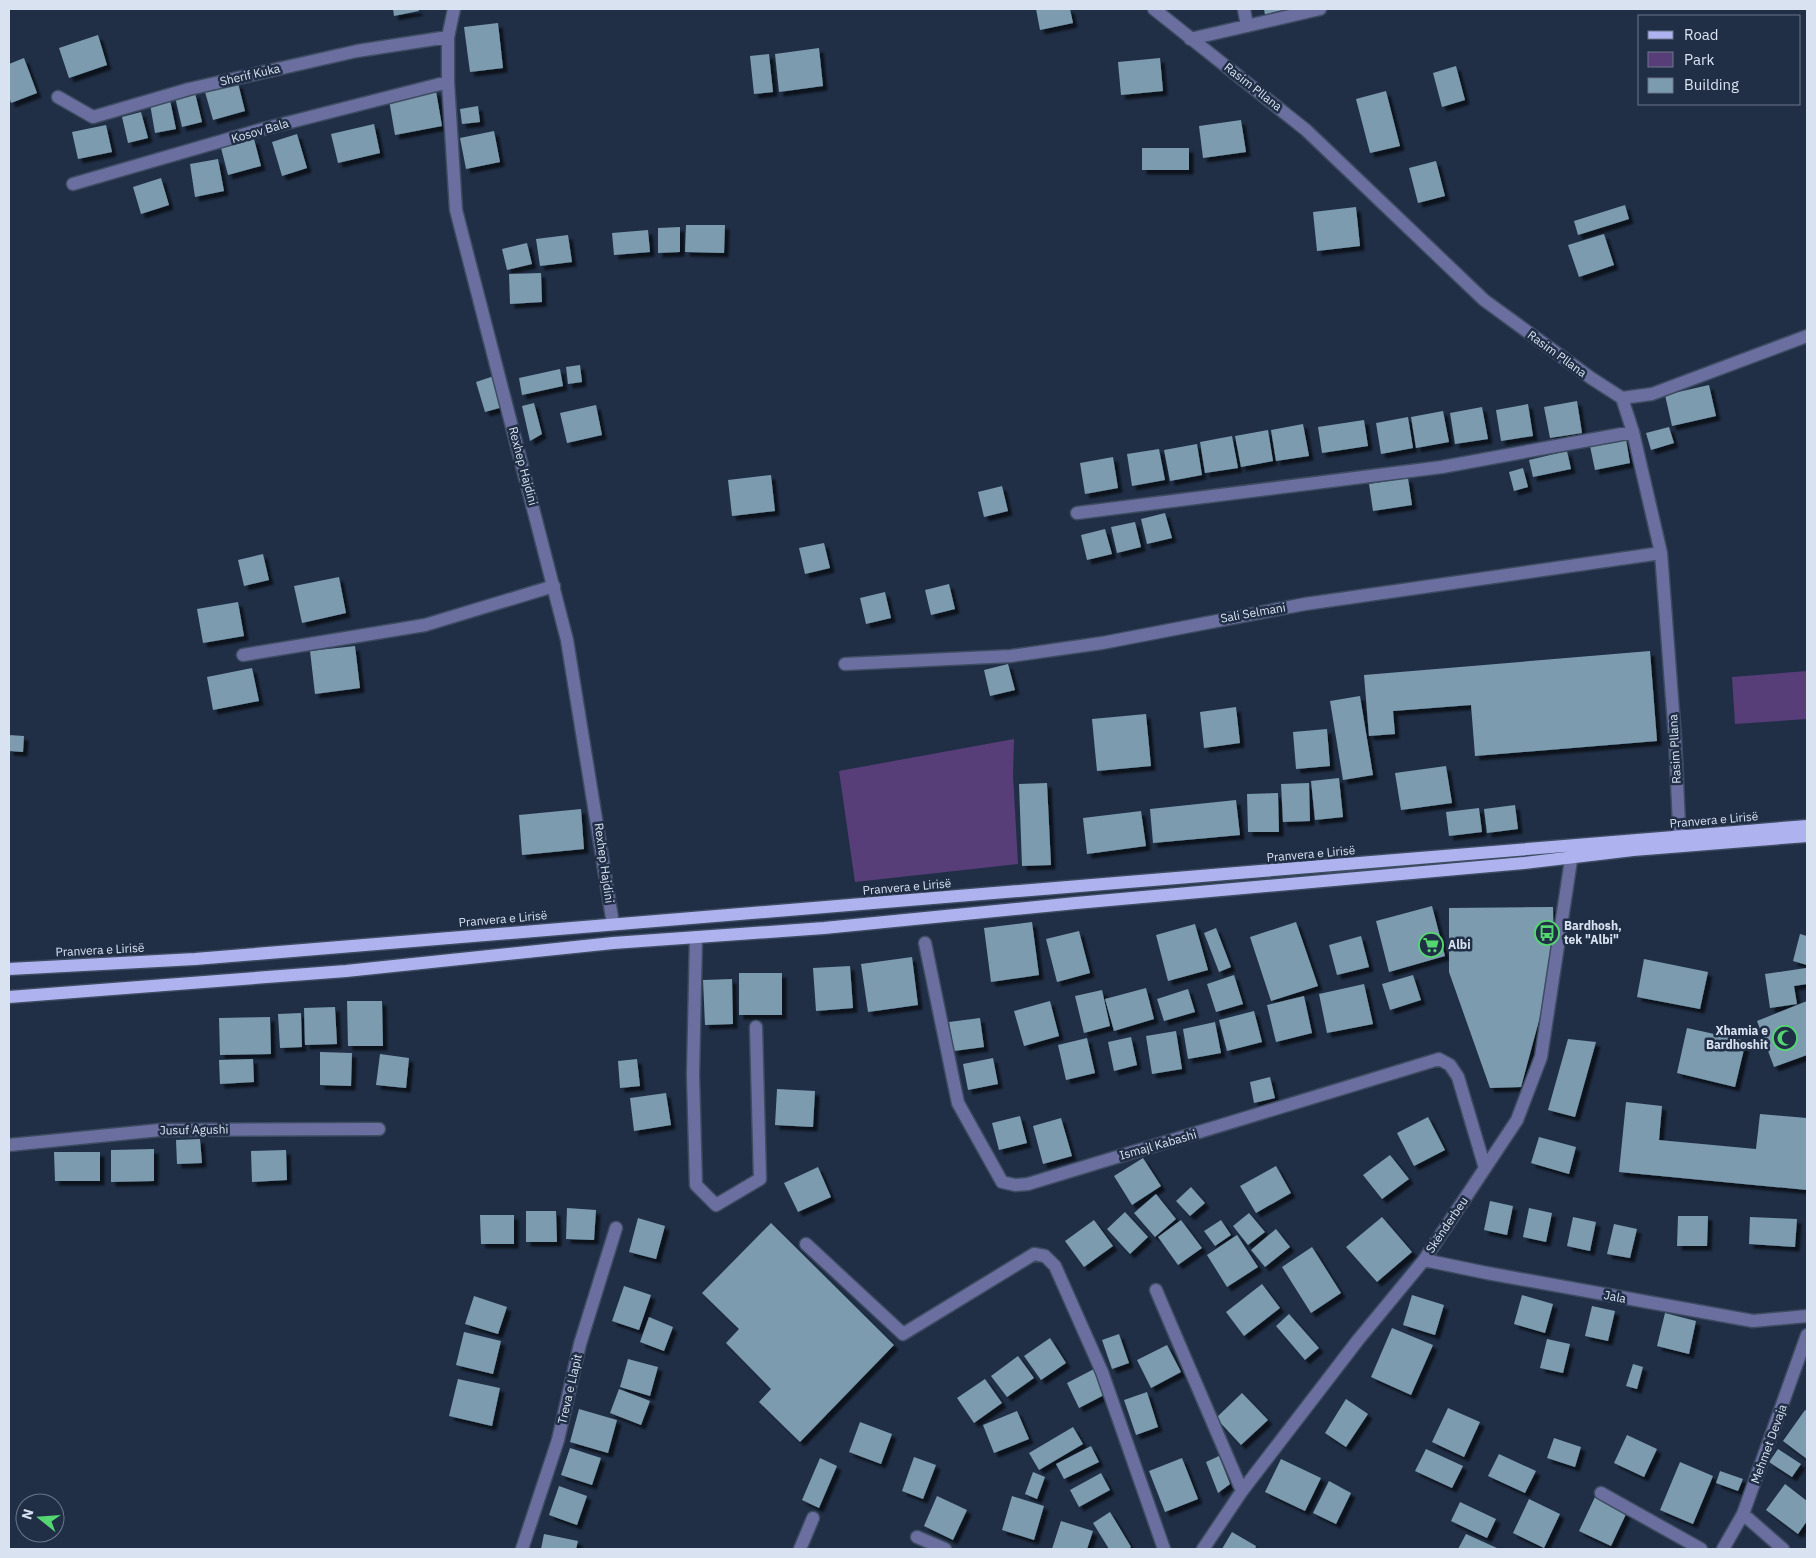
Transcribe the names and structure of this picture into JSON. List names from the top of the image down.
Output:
{
  "streets": {
    "main road": ["Pranvera e Lirisë"],
    "street": [
      "Sherif Kuka",
      "Rasim Pllana",
      "Kosov Bala",
      "Rexhep Hajdini",
      "Sali Selmani",
      "Jusuf Agushi",
      "Ismajl Kabashi",
      "Skënderbeu",
      "Jala",
      "Treva e Llapit",
      "Mehmet Devaja"
    ]
  },
  "crossings": [
    ["Sherif Kuka", "Rexhep Hajdini"],
    ["Rasim Pllana", "Sali Selmani"],
    ["Rasim Pllana", "Pranvera e Lirisë"],
    ["Kosov Bala", "Rexhep Hajdini"],
    ["Rexhep Hajdini", "Pranvera e Lirisë"],
    ["Pranvera e Lirisë", "Skënderbeu"],
    ["Ismajl Kabashi", "Skënderbeu"],
    ["Skënderbeu", "Jala"]
  ],
  "places": {
    "bus stop": ["Bardhosh, tek \"Albi\""],
    "supermarket": ["Albi"],
    "mosque": ["Xhamia e Bardhoshit"]
  },
  "legend": ["Road", "Park", "Building"],
  "north": "left"
}
